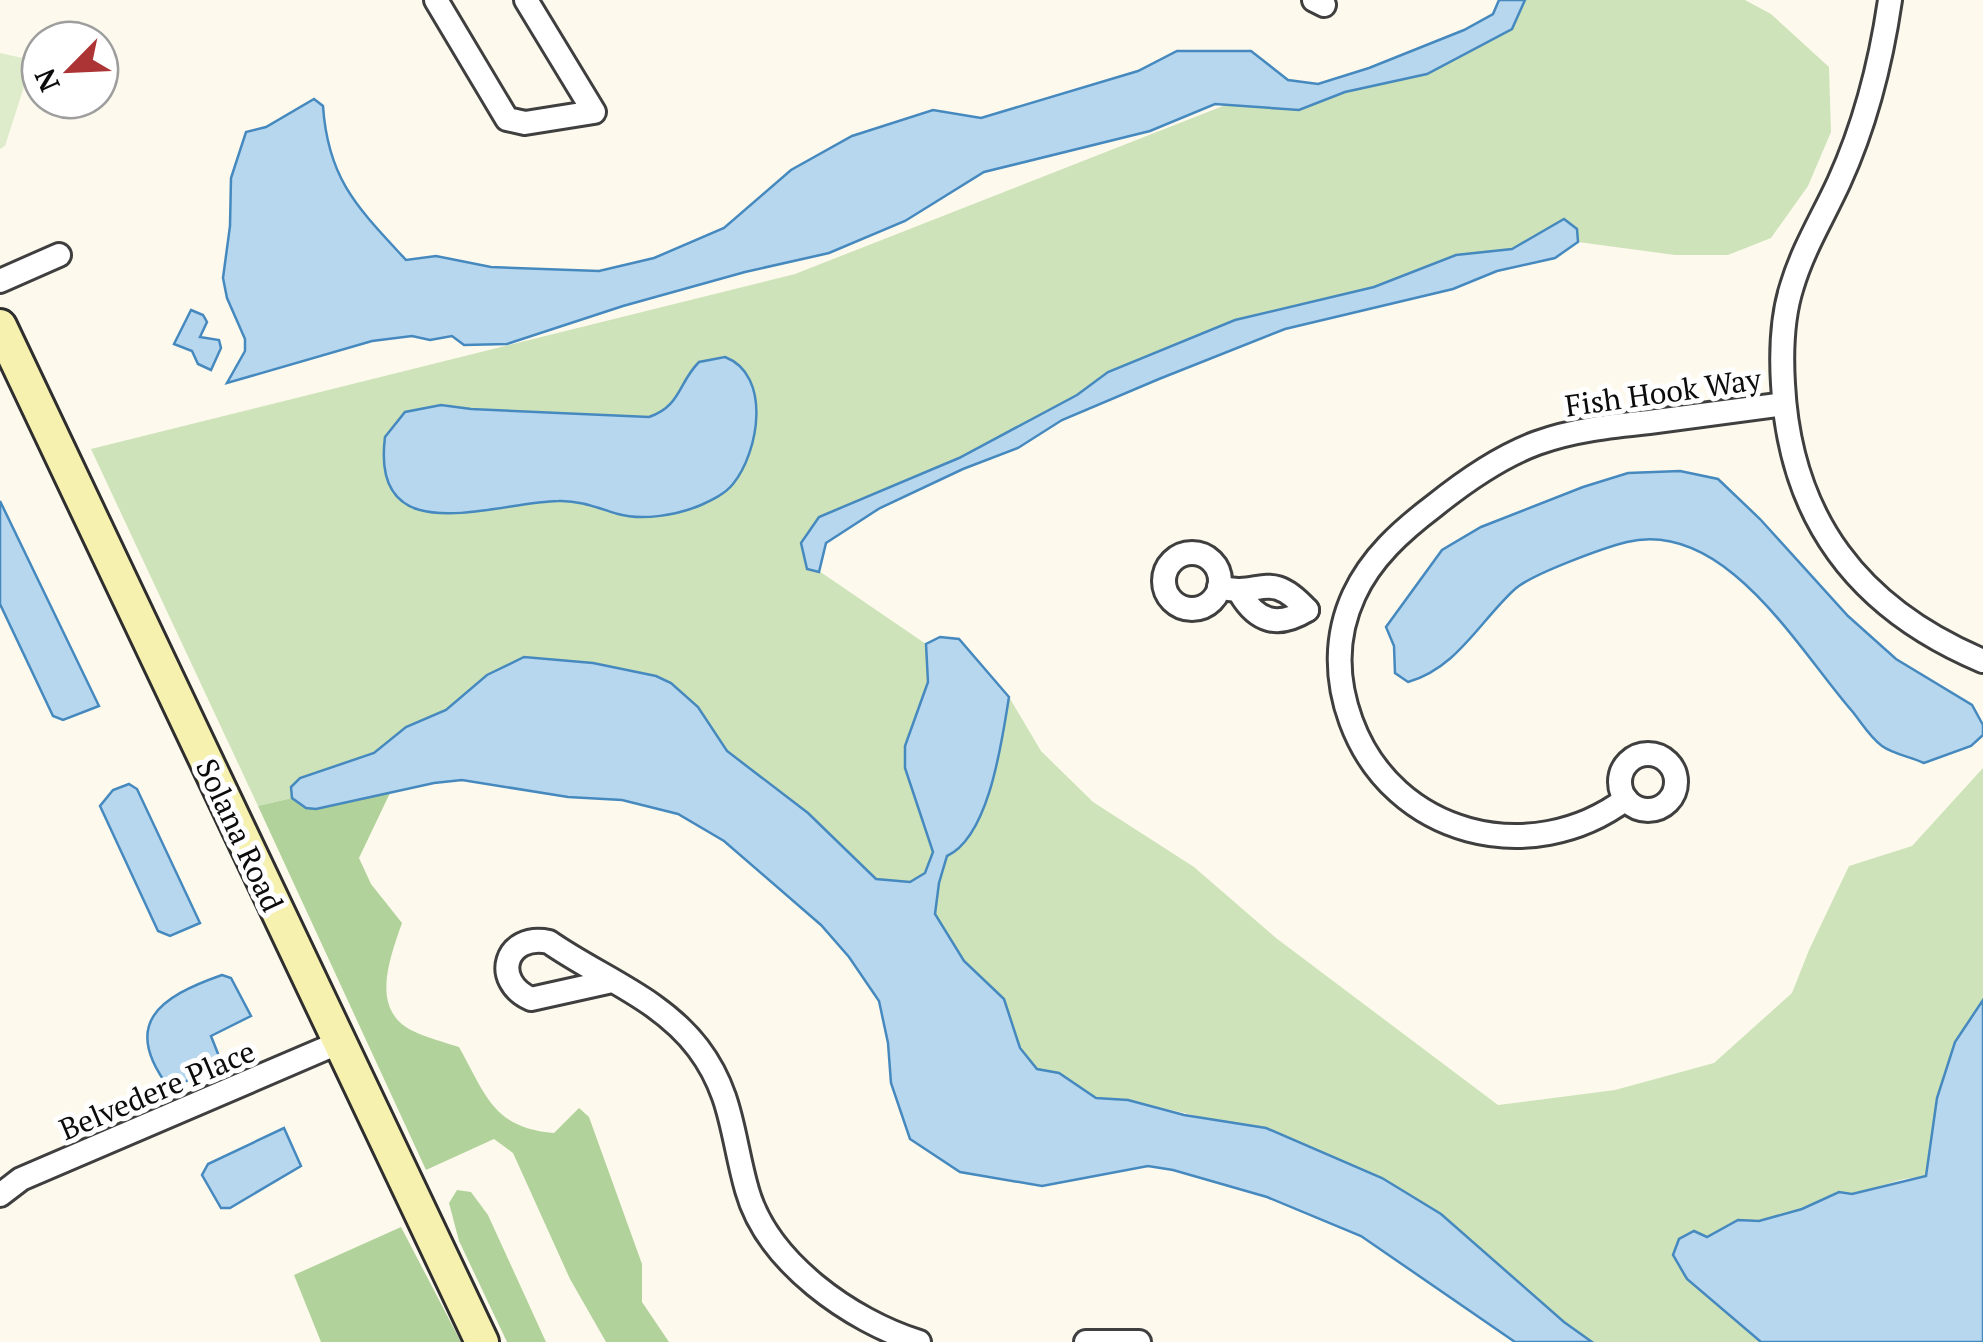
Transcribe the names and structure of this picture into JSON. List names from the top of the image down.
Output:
{
  "streets": {
    "street": ["Fish Hook Way", "Solana Road", "Belvedere Place"]
  },
  "crossings": [
    ["Solana Road", "Belvedere Place"]
  ],
  "north": "bottom left"
}
